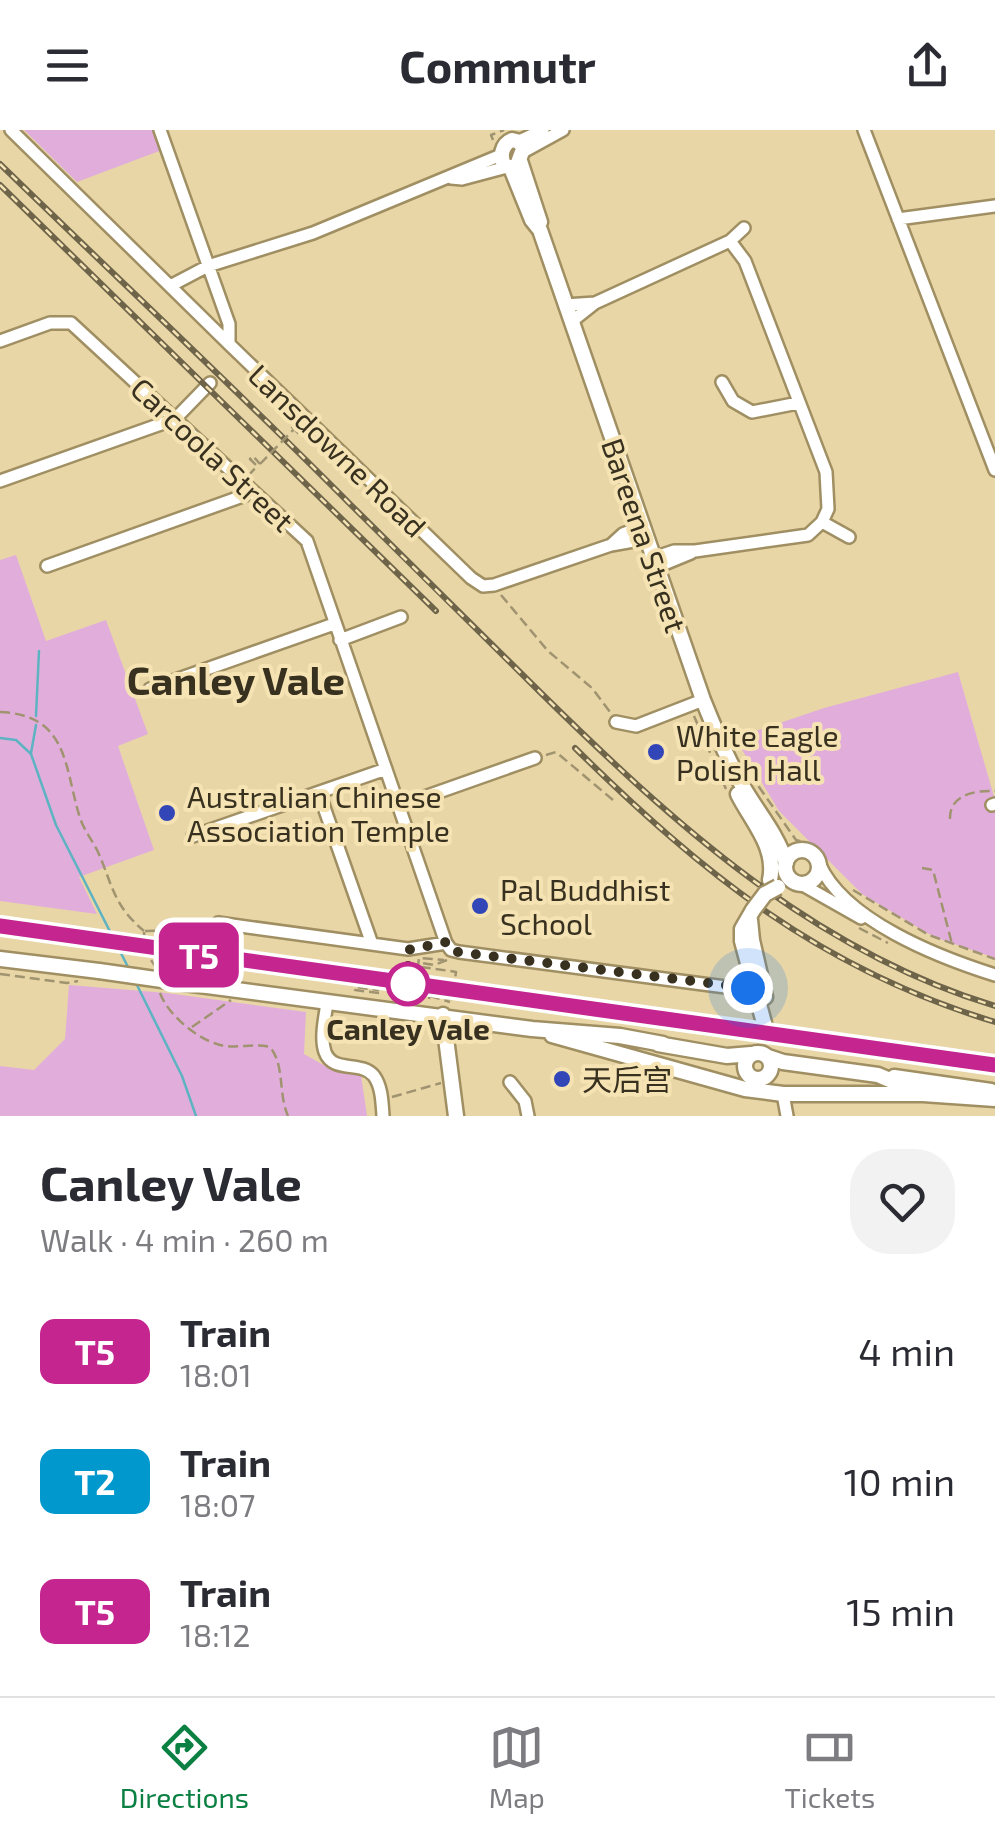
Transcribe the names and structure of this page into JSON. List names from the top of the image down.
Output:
{
  "streets": {
    "main road": ["Bareena Street"],
    "street": ["Lansdowne Road", "Carcoola Street"]
  },
  "districts": ["Canley Vale"],
  "places": [
    "White Eagle Polish Hall",
    "Australian Chinese Association Temple",
    "Pal Buddhist School",
    "Canley Vale",
    "天后宫"
  ],
  "page": {
    "header": "Commutr",
    "on_map": "T5",
    "heading": ["Canley Vale", "Walk · 4 min · 260 m"],
    "list": [
      {
        "mark": "T5",
        "name": "Train",
        "note": "18:01",
        "value": "4 min"
      },
      {
        "mark": "T2",
        "name": "Train",
        "note": "18:07",
        "value": "10 min"
      },
      {
        "mark": "T5",
        "name": "Train",
        "note": "18:12",
        "value": "15 min"
      }
    ],
    "tabs": ["Directions", "Map", "Tickets"]
  }
}
